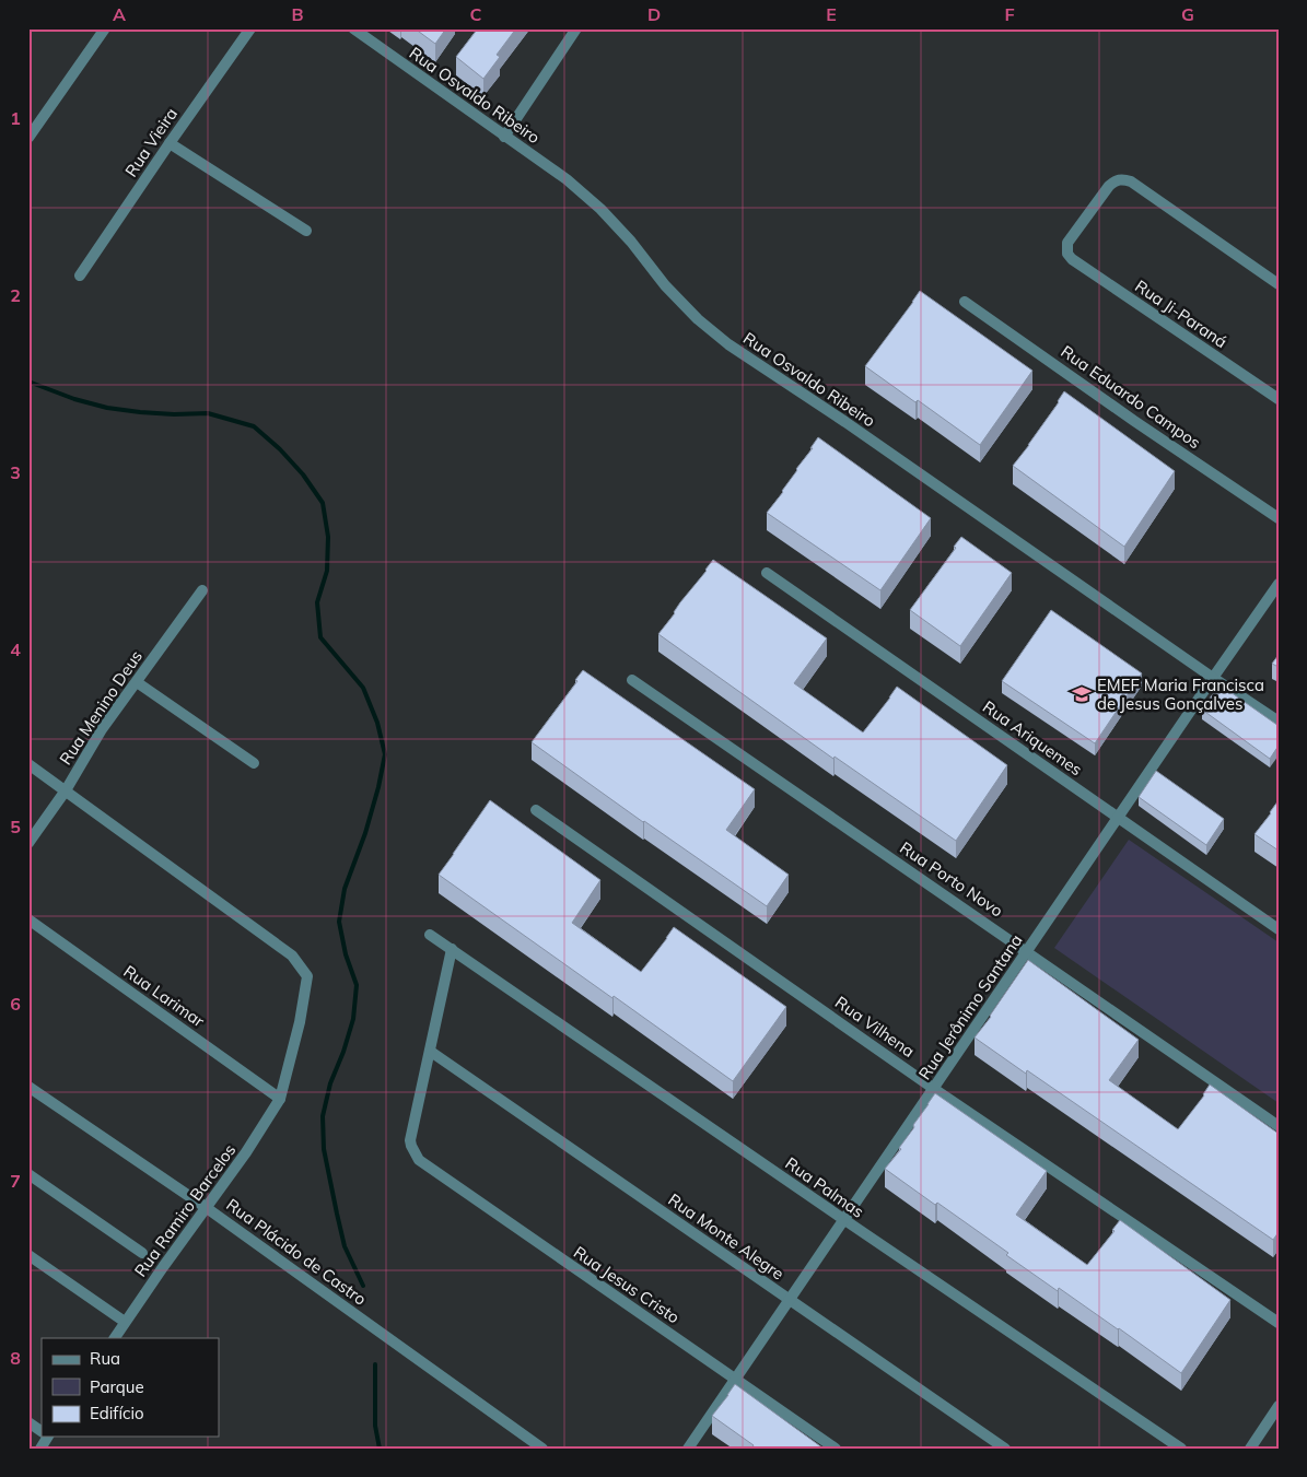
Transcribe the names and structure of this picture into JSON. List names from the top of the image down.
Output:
{
  "streets": {
    "street": [
      "Rua Osvaldo Ribeiro",
      "Rua Vieira",
      "Rua Ji-Paraná",
      "Rua Eduardo Campos",
      "Rua Menino Deus",
      "Rua Ariquemes",
      "Rua Porto Novo",
      "Rua Larimar",
      "Rua Jerônimo Santana",
      "Rua Vilhena",
      "Rua Palmas",
      "Rua Ramiro Barcelos",
      "Rua Monte Alegre",
      "Rua Plácido de Castro",
      "Rua Jesus Cristo"
    ]
  },
  "crossings": [
    ["Rua Osvaldo Ribeiro", "Rua Jerônimo Santana"],
    ["Rua Menino Deus", "Rua Ramiro Barcelos"],
    ["Rua Ariquemes", "Rua Jerônimo Santana"],
    ["Rua Porto Novo", "Rua Jerônimo Santana"],
    ["Rua Larimar", "Rua Ramiro Barcelos"],
    ["Rua Jerônimo Santana", "Rua Vilhena"],
    ["Rua Jerônimo Santana", "Rua Palmas"],
    ["Rua Jerônimo Santana", "Rua Monte Alegre"],
    ["Rua Jerônimo Santana", "Rua Jesus Cristo"],
    ["Rua Ramiro Barcelos", "Rua Plácido de Castro"],
    ["Rua Monte Alegre", "Rua Jesus Cristo"]
  ],
  "places": {
    "school or university": ["EMEF Maria Francisca de Jesus Gonçalves"]
  },
  "legend": ["Rua", "Parque", "Edifício"],
  "grid": {
    "columns": [
      "A",
      "B",
      "C",
      "D",
      "E",
      "F",
      "G"
    ],
    "rows": [
      "1",
      "2",
      "3",
      "4",
      "5",
      "6",
      "7",
      "8"
    ]
  }
}
